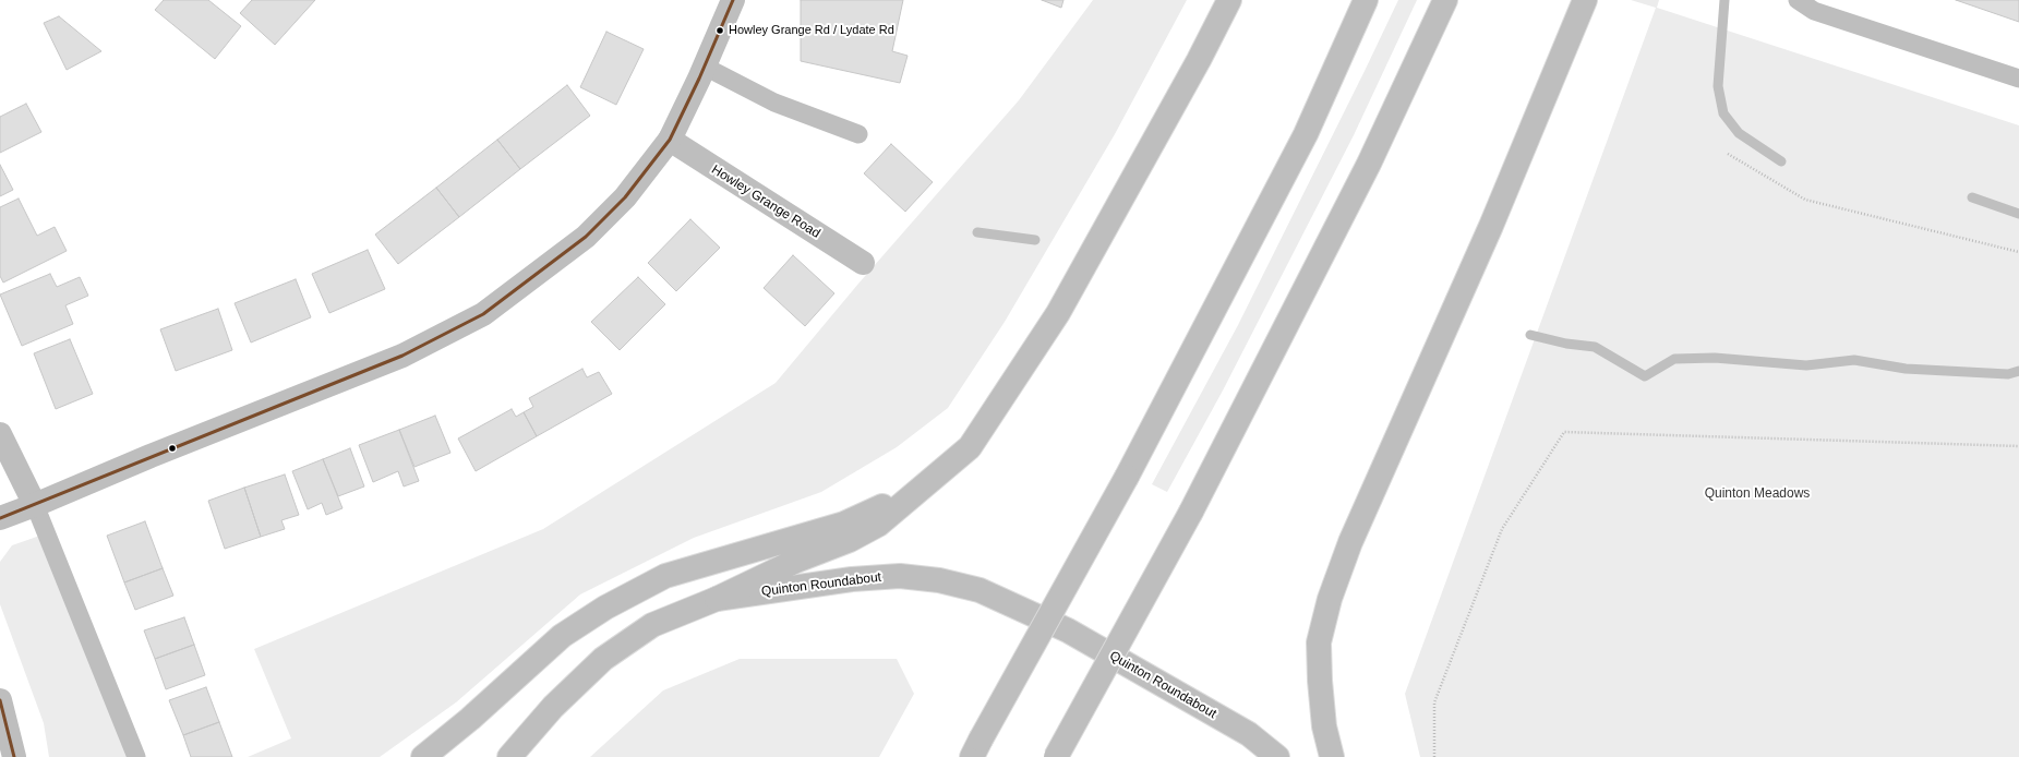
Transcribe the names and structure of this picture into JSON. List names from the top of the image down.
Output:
{
  "streets": {
    "main road": ["Howley Grange Road", "Quinton Roundabout"]
  },
  "parks": ["Quinton Meadows"],
  "places": ["Howley Grange Rd / Lydate Rd"]
}
